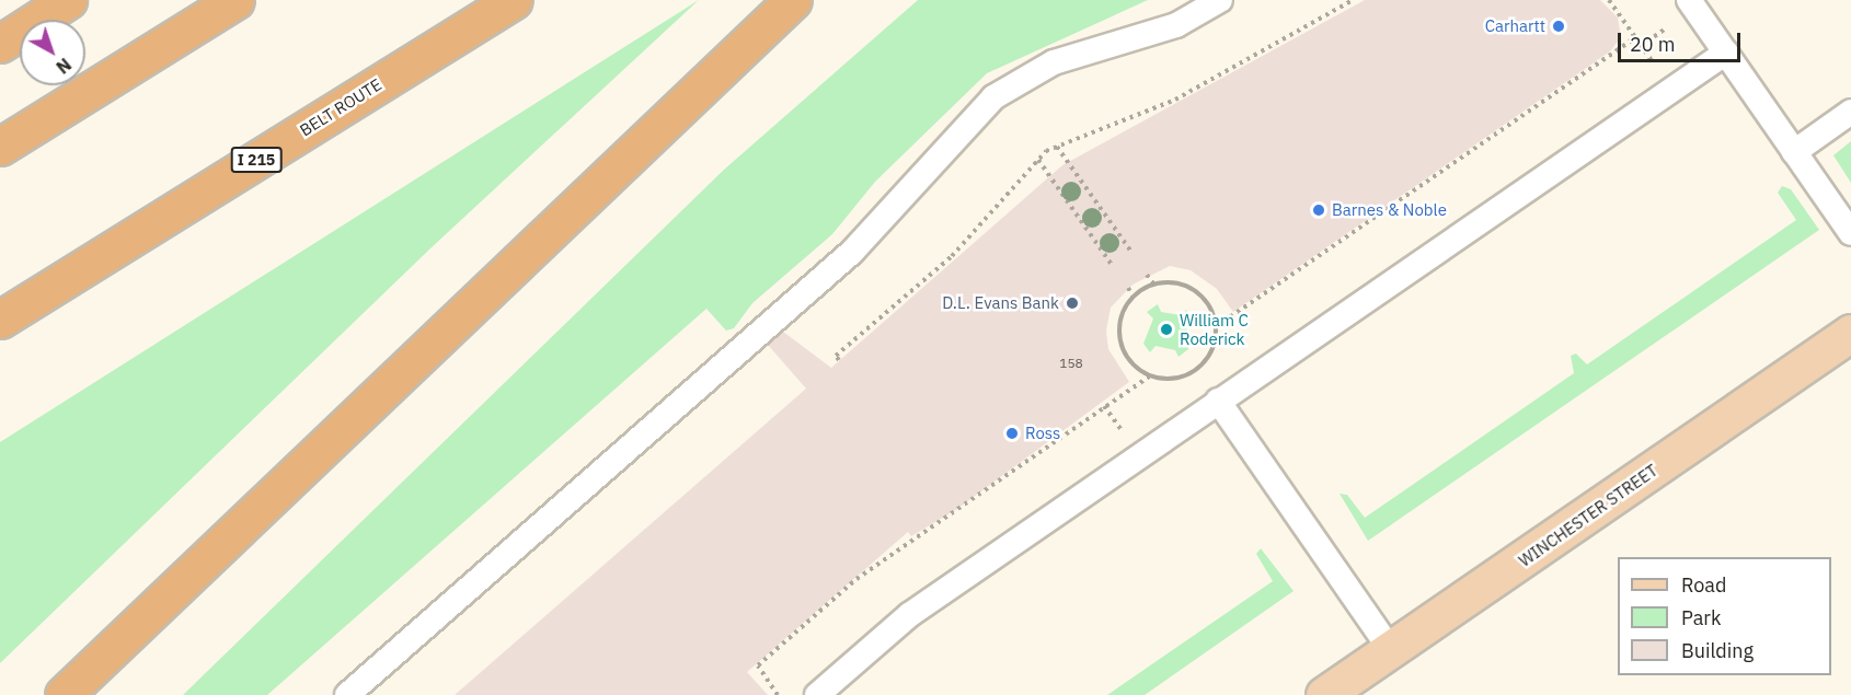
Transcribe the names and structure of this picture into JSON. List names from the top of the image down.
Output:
{
  "streets": {
    "highway": ["BELT ROUTE", "I 215"],
    "main road": ["WINCHESTER STREET"]
  },
  "places": [
    "Carhartt",
    "Barnes & Noble",
    "D.L. Evans Bank",
    "William C Roderick",
    "Ross"
  ],
  "house_numbers": ["158"],
  "legend": ["Road", "Park", "Building"],
  "scale_bar": "20 m",
  "north": "bottom right"
}
